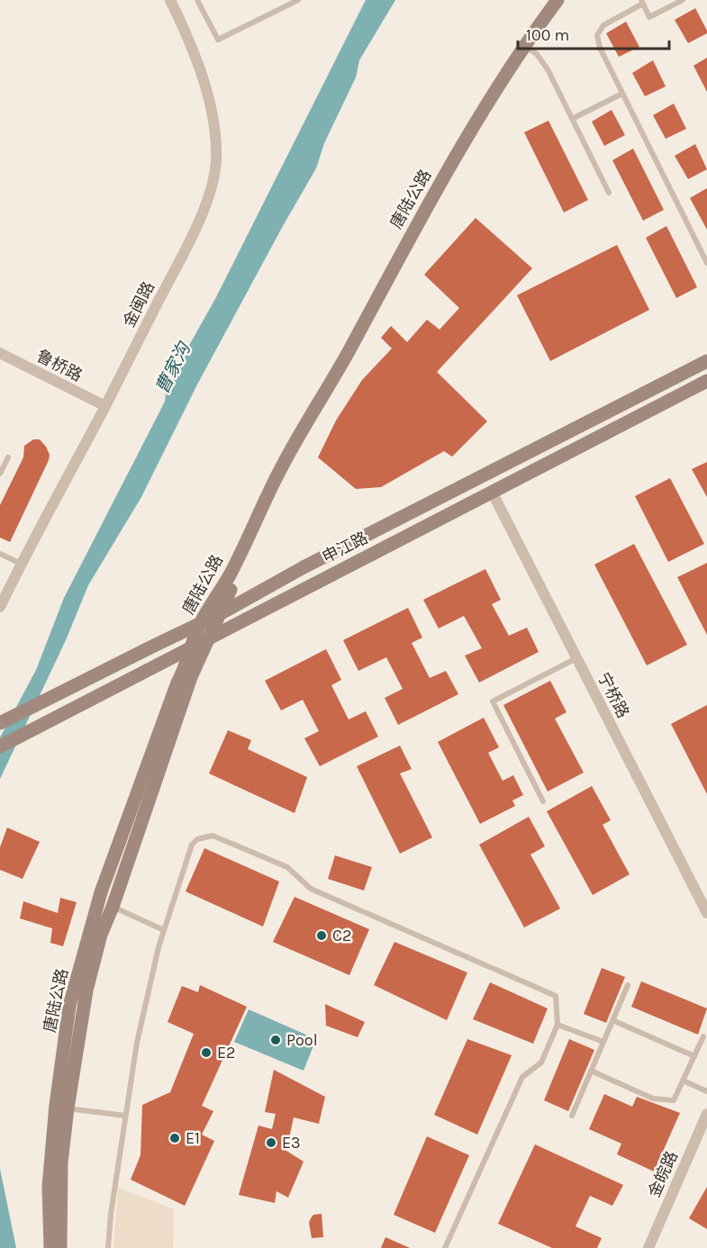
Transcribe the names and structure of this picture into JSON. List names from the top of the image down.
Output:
{
  "streets": {
    "main road": ["唐陆公路", "申江路"],
    "street": [
      "金闽路",
      "鲁桥路",
      "宁桥路",
      "金皖路"
    ]
  },
  "crossings": [
    ["唐陆公路", "申江路"],
    ["金闽路", "鲁桥路"],
    ["申江路", "宁桥路"]
  ],
  "water": ["曹家沟"],
  "places": [
    "C2",
    "Pool",
    "E2",
    "E1",
    "E3"
  ],
  "scale_bar": "100 m"
}
